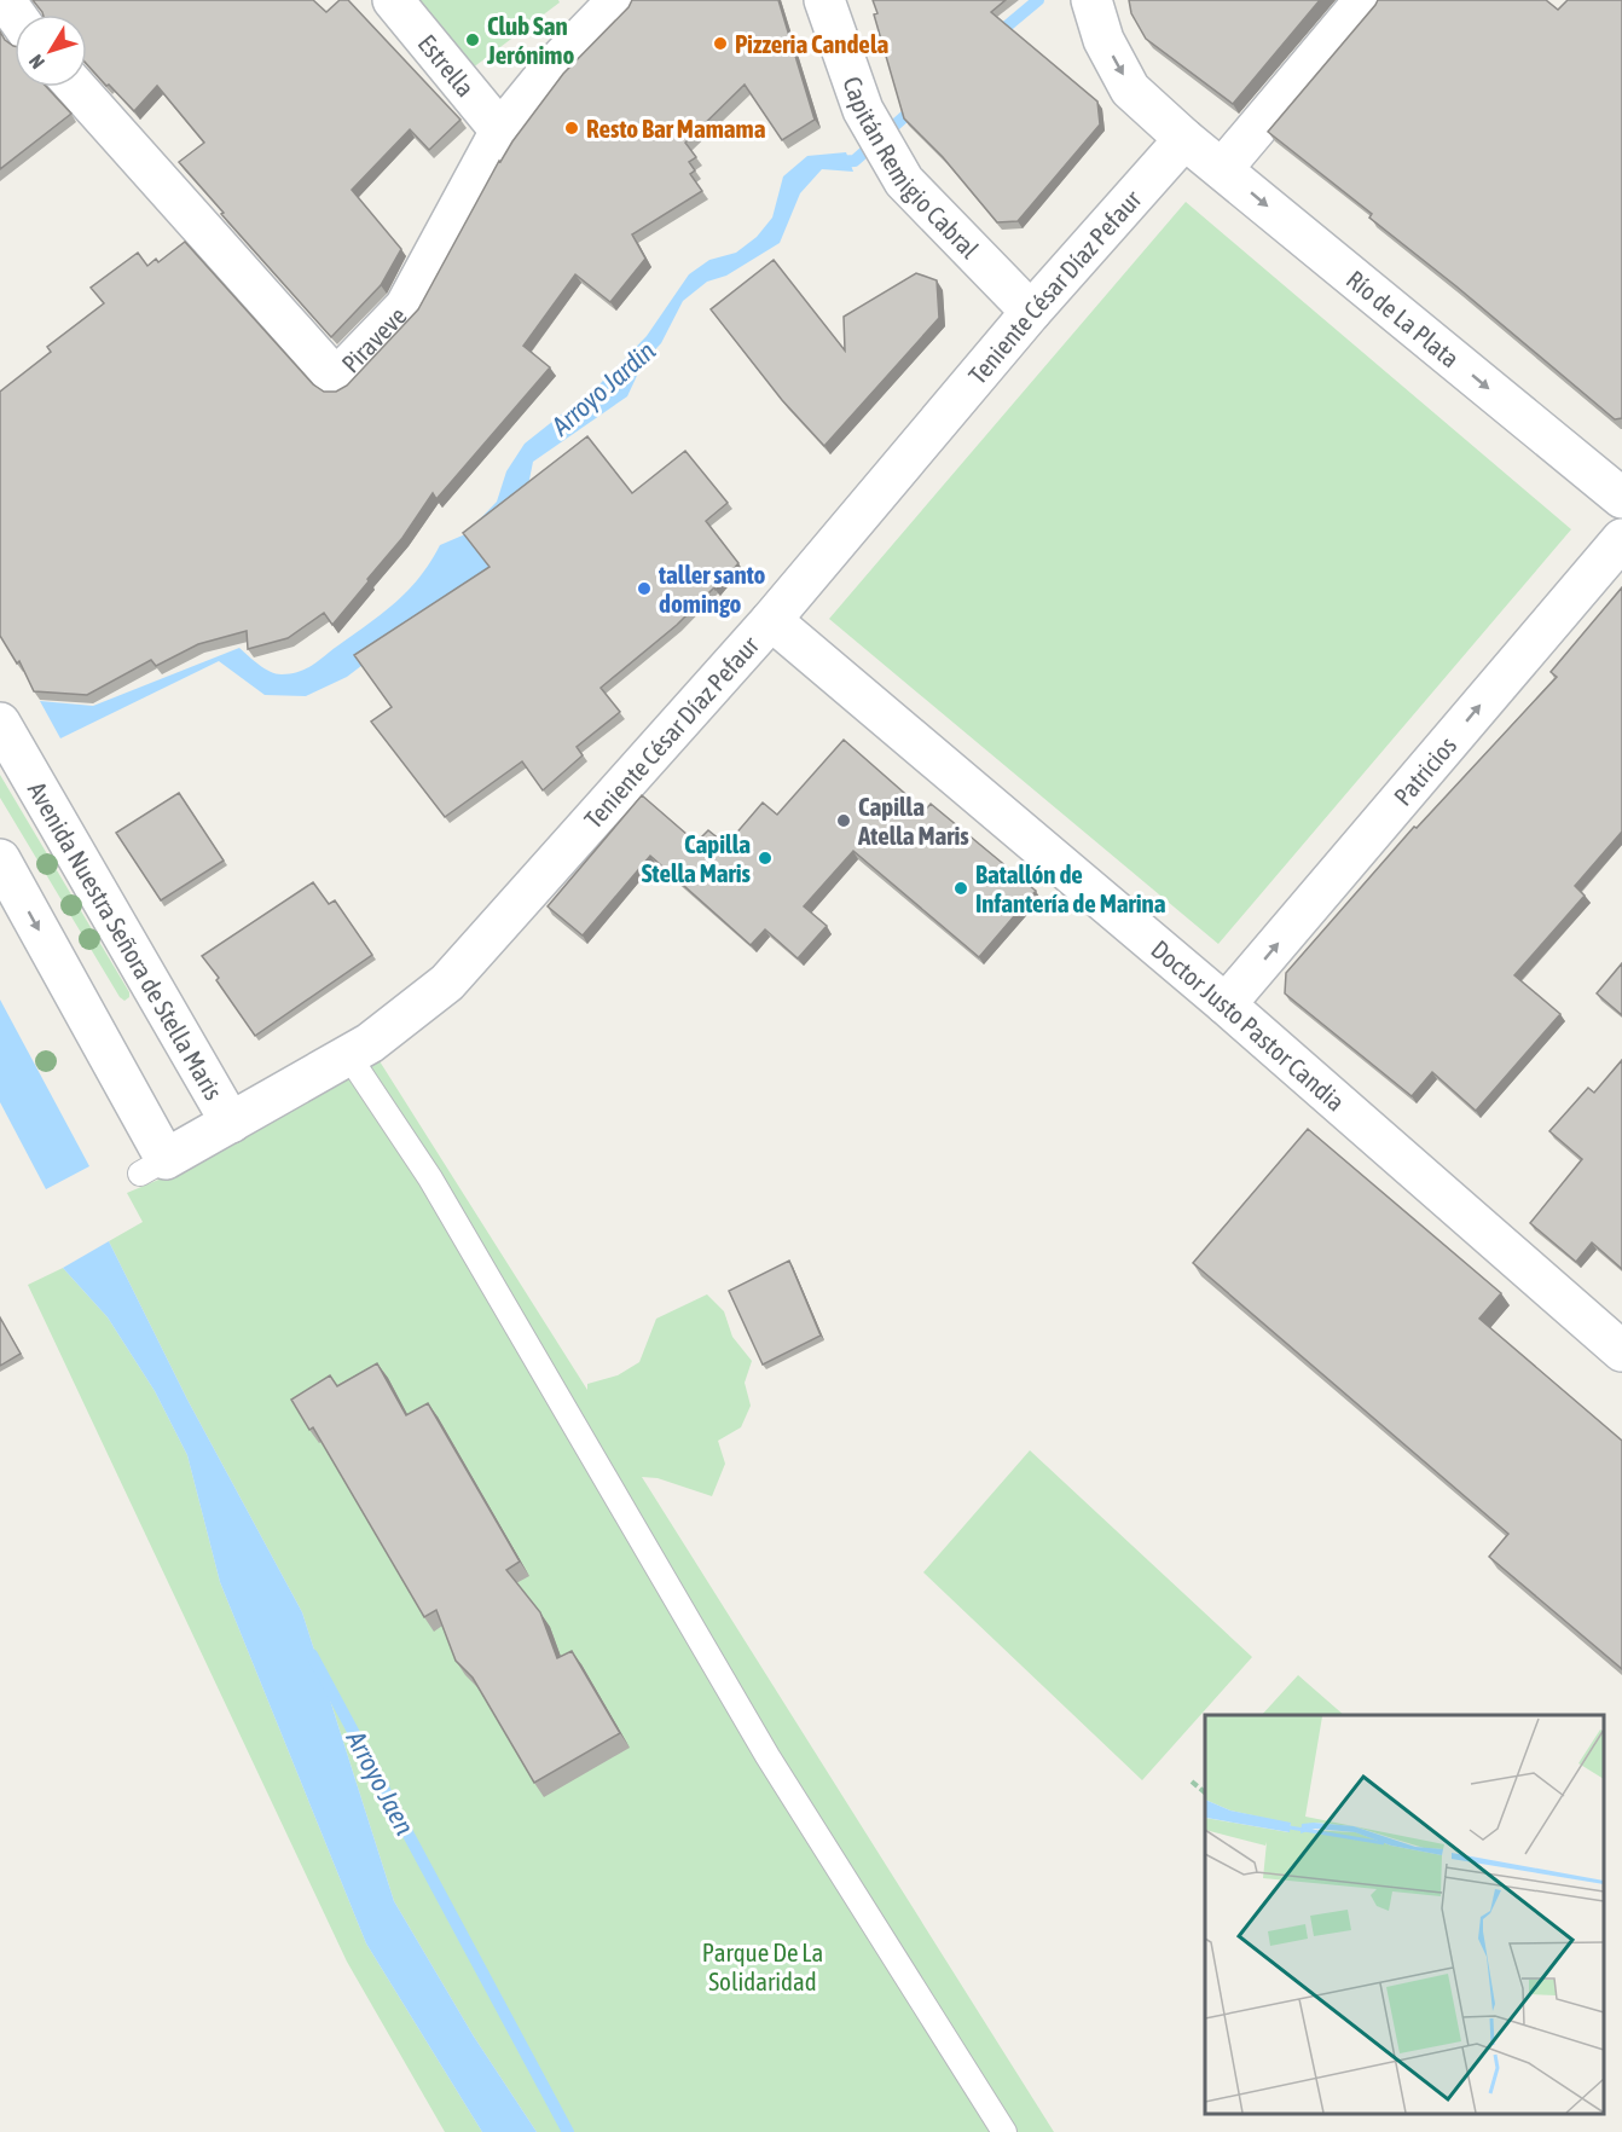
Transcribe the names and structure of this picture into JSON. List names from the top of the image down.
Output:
{
  "streets": {
    "street": [
      "Estrella",
      "Capitán Remigio Cabral",
      "Teniente César Díaz Pefaur",
      "Río de La Plata",
      "Piraveve",
      "Patricios",
      "Avenida Nuestra Señora de Stella Maris",
      "Doctor Justo Pastor Candia"
    ]
  },
  "crossings": [
    ["Estrella", "Piraveve"],
    ["Capitán Remigio Cabral", "Teniente César Díaz Pefaur"],
    ["Teniente César Díaz Pefaur", "Río de La Plata"],
    ["Teniente César Díaz Pefaur", "Avenida Nuestra Señora de Stella Maris"],
    ["Teniente César Díaz Pefaur", "Doctor Justo Pastor Candia"],
    ["Patricios", "Doctor Justo Pastor Candia"]
  ],
  "one_way": ["Río de La Plata", "Patricios"],
  "water": ["Arroyo Jardin", "Arroyo Jaen"],
  "parks": ["Parque De La Solidaridad"],
  "places": [
    "Club San Jerónimo",
    "Pizzeria Candela",
    "Resto Bar Mamama",
    "taller santo domingo",
    "Capilla Atella Maris",
    "Capilla Stella Maris",
    "Batallón de Infantería de Marina"
  ],
  "north": "bottom left"
}
